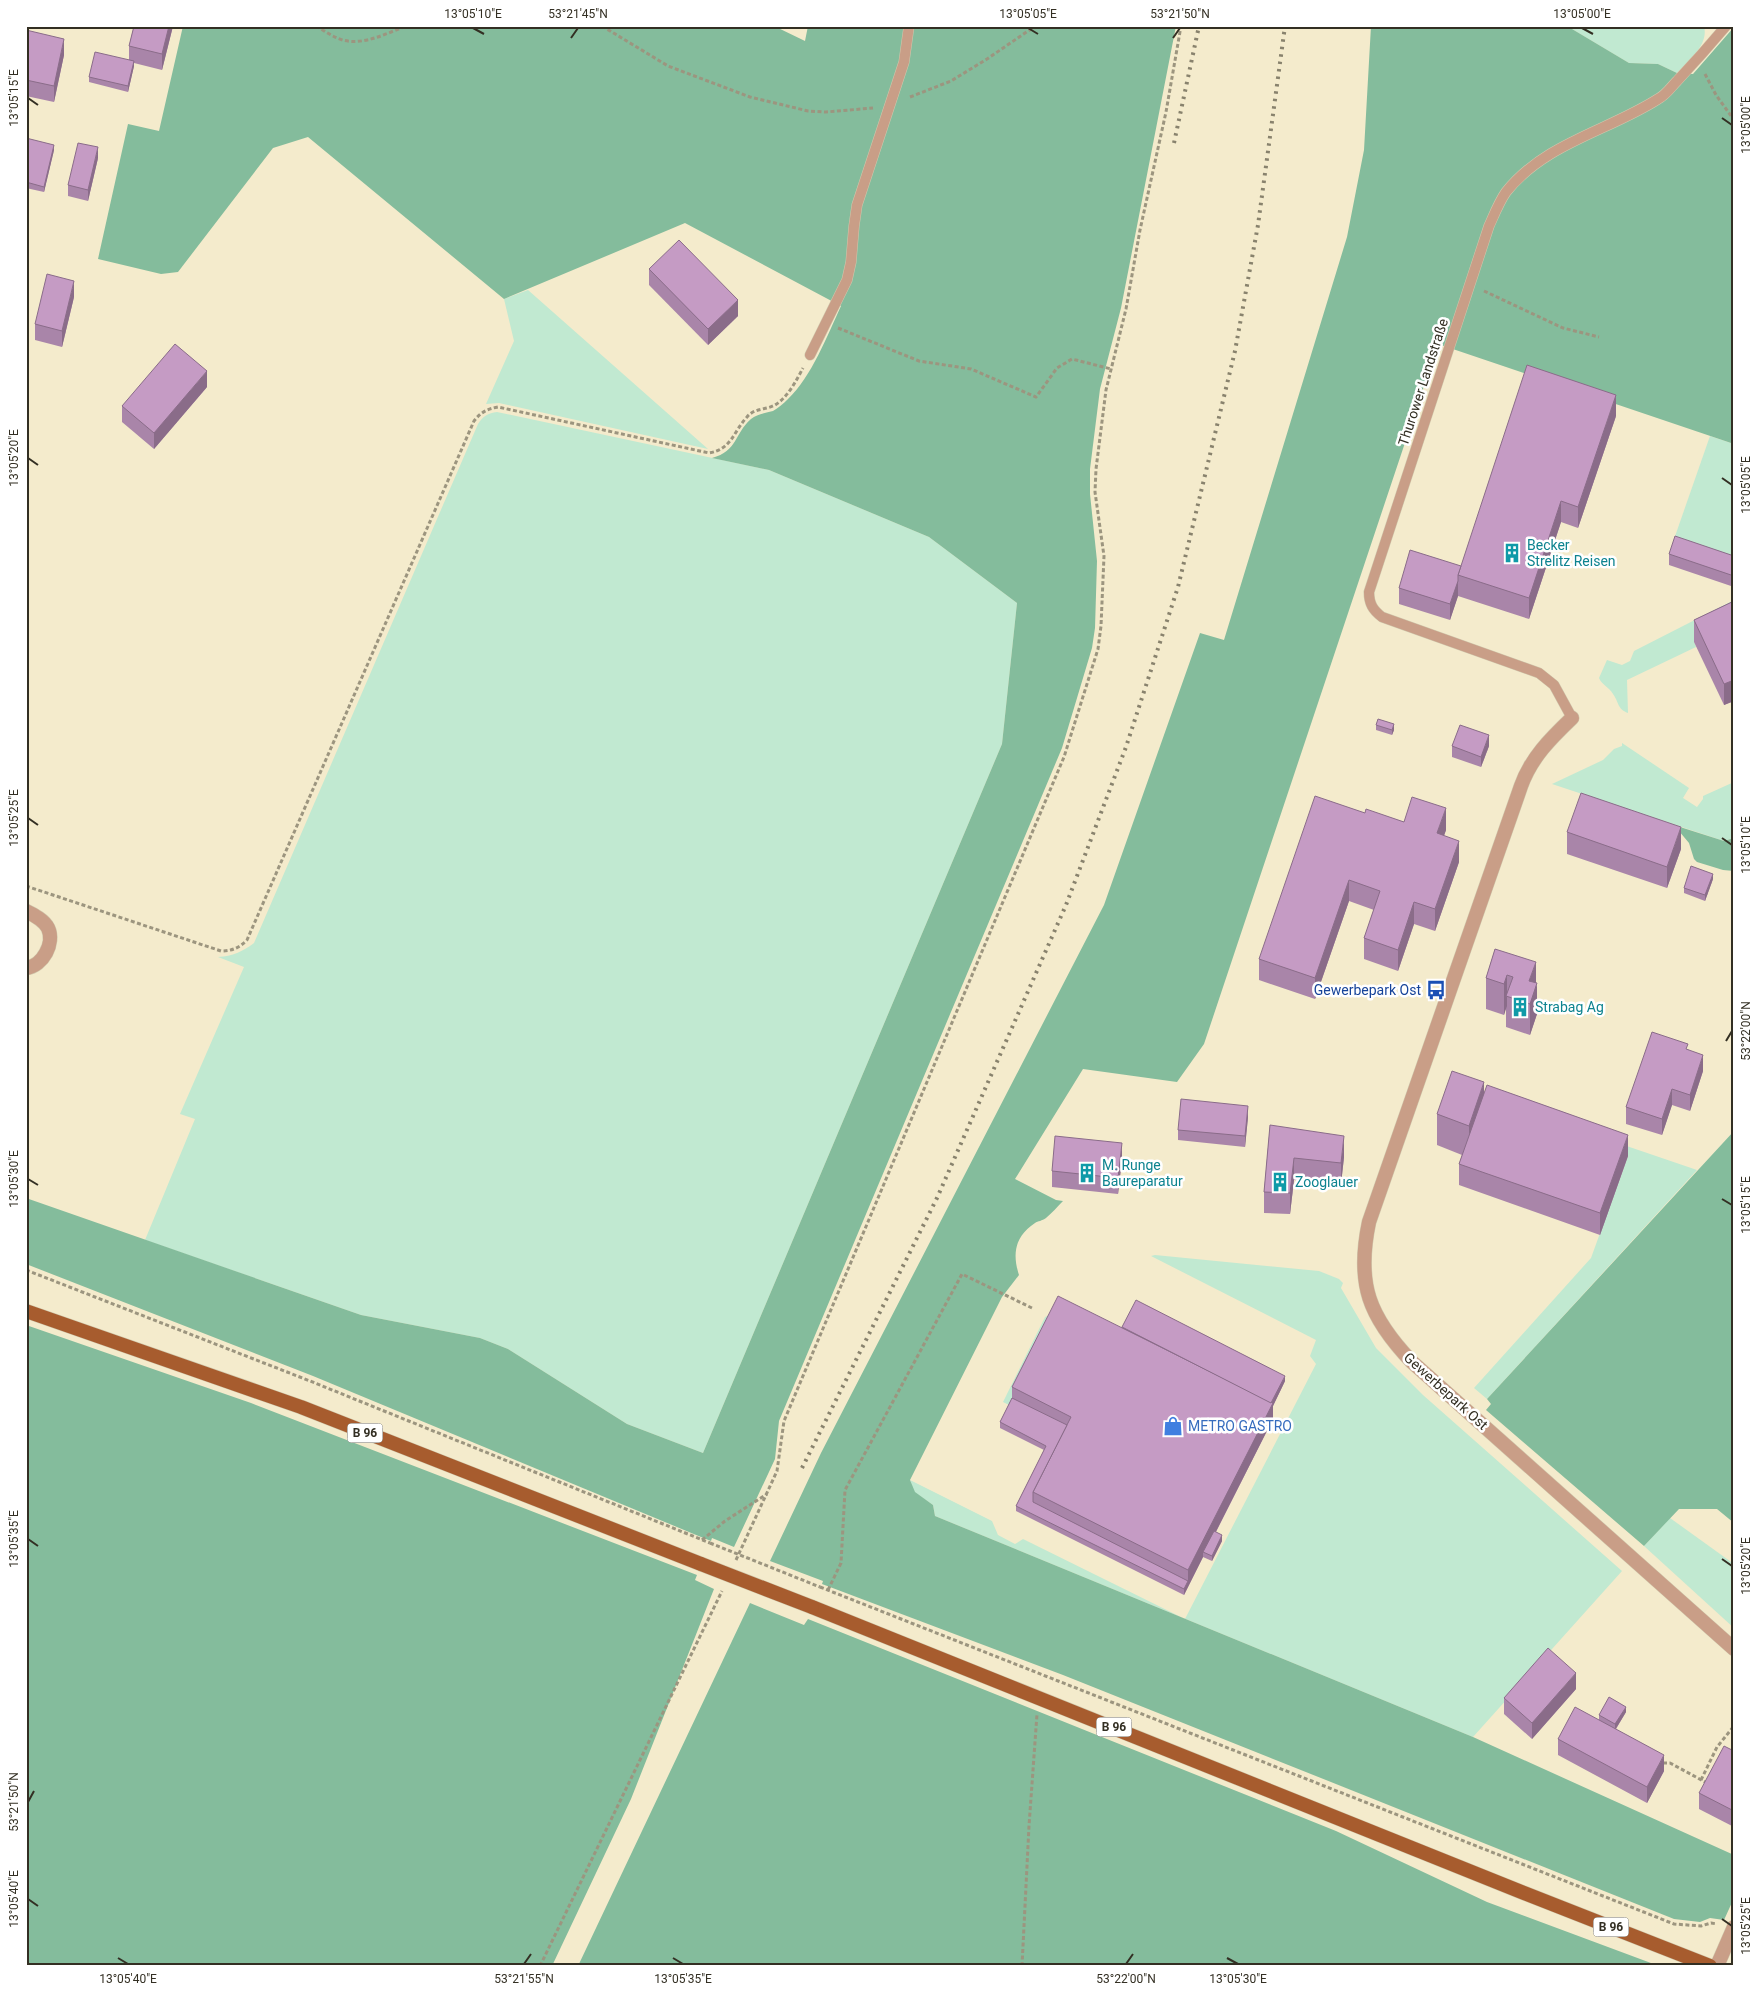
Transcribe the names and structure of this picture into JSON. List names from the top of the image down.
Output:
{
  "streets": {
    "main road": ["B 96"],
    "street": ["Gewerbepark Ost"],
    "lane": ["Thurower Landstraße"]
  },
  "crossings": [
    ["Thurower Landstraße", "Gewerbepark Ost"]
  ],
  "places": {
    "building": [
      "Becker Strelitz Reisen",
      "Strabag Ag",
      "M. Runge Baureparatur",
      "Zooglauer"
    ],
    "bus stop": ["Gewerbepark Ost"],
    "shop": ["METRO GASTRO"]
  },
  "coordinates": [
    "13°05'10\"E",
    "53°21'45\"N",
    "13°05'05\"E",
    "53°21'50\"N",
    "13°05'00\"E",
    "13°05'15\"E",
    "13°05'20\"E",
    "13°05'25\"E",
    "53°22'00\"N",
    "13°05'30\"E",
    "13°05'35\"E",
    "13°05'40\"E",
    "53°21'55\"N"
  ]
}
